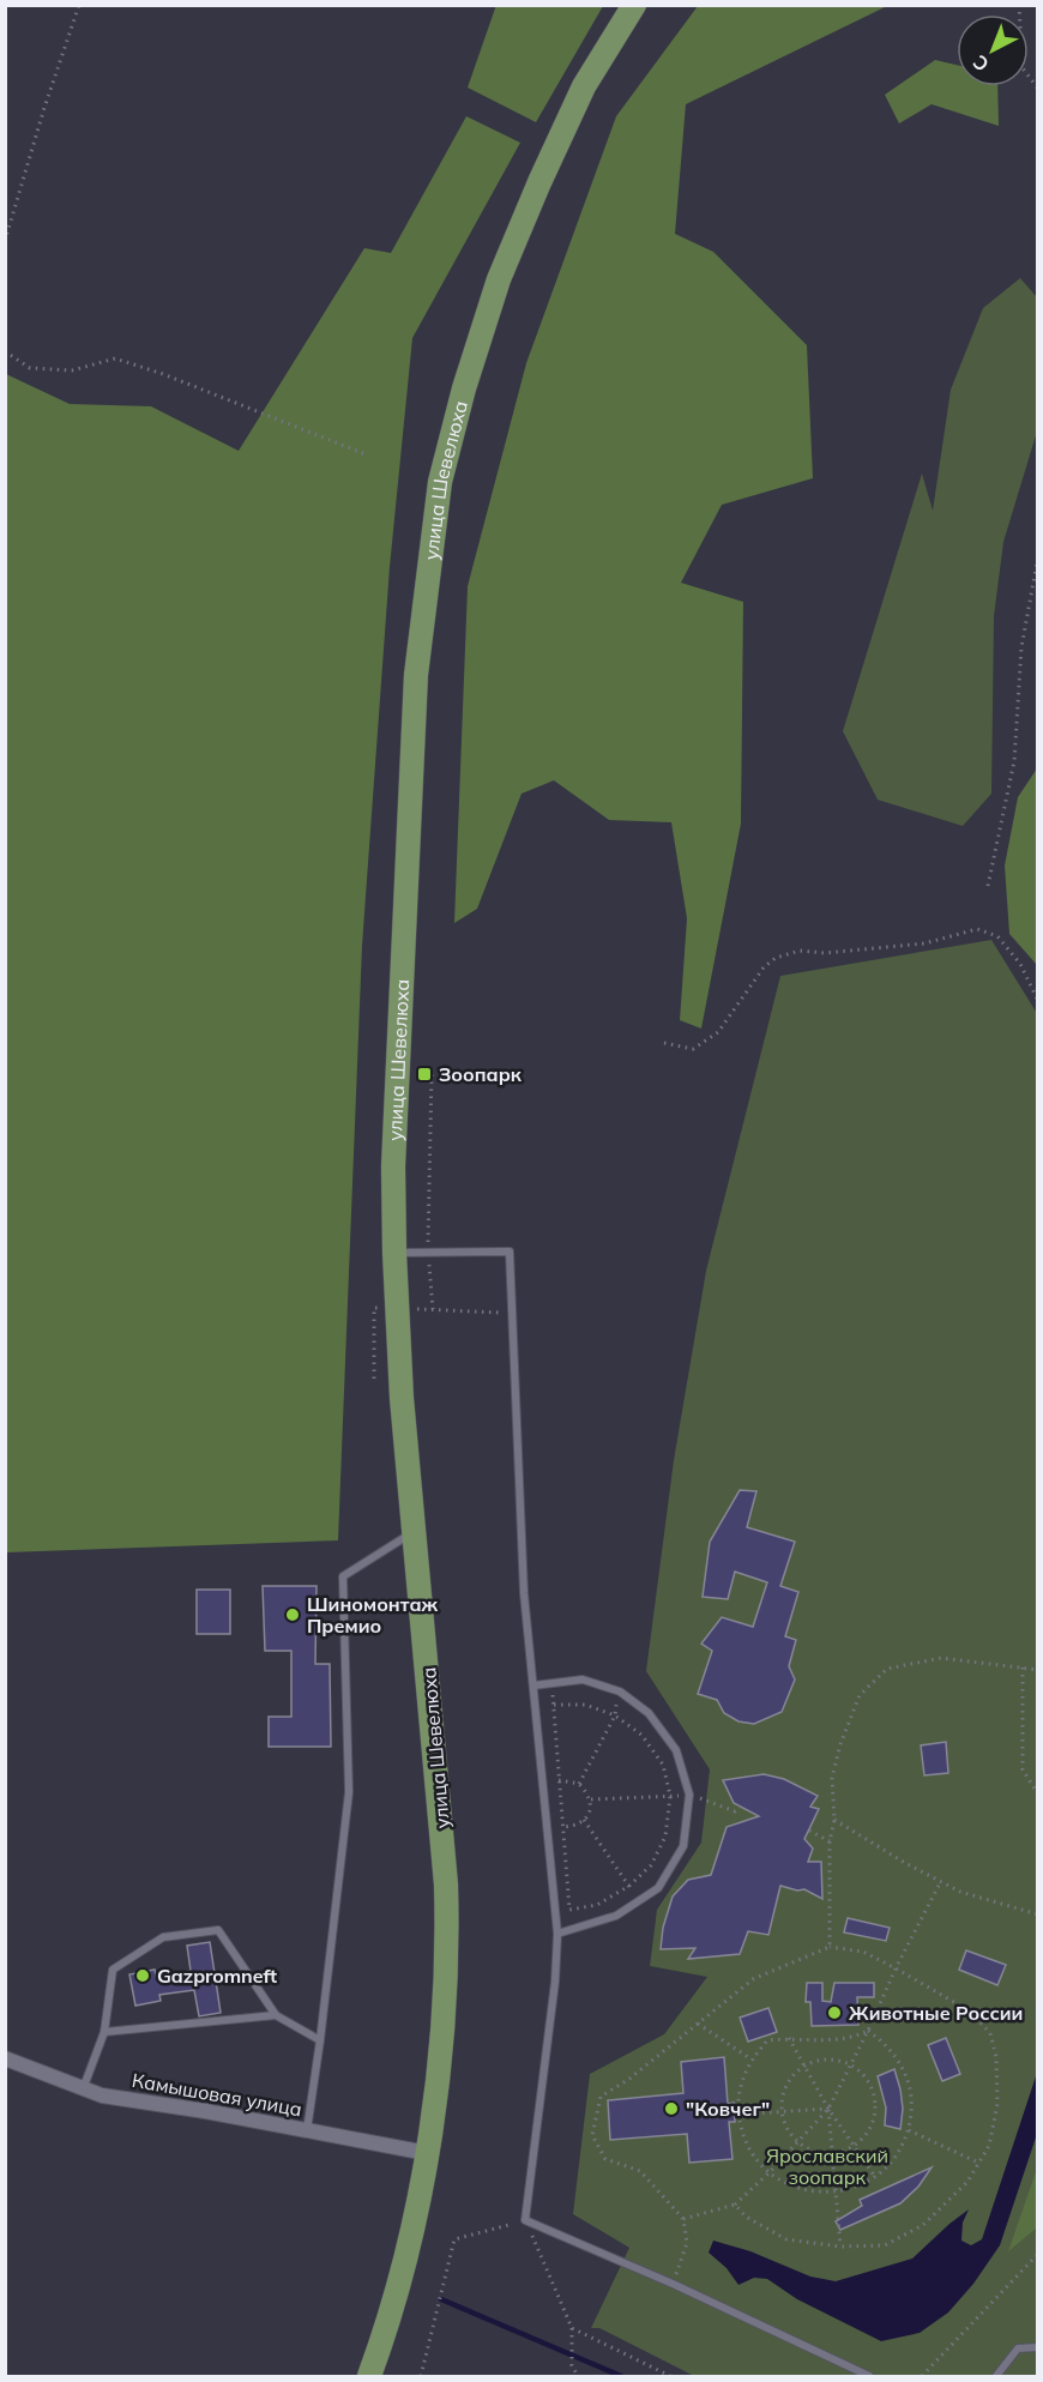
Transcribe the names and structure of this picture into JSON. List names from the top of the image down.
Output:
{
  "streets": {
    "main road": ["улица Шевелюха"],
    "street": ["Камышовая улица"]
  },
  "crossings": [
    ["улица Шевелюха", "Камышовая улица"]
  ],
  "parks": ["Ярославский зоопарк"],
  "places": {
    "transit": ["Зоопарк"],
    "other": [
      "Шиномонтаж Премио",
      "Gazpromneft",
      "Животные России",
      "\"Ковчег\""
    ]
  },
  "north": "bottom left"
}
